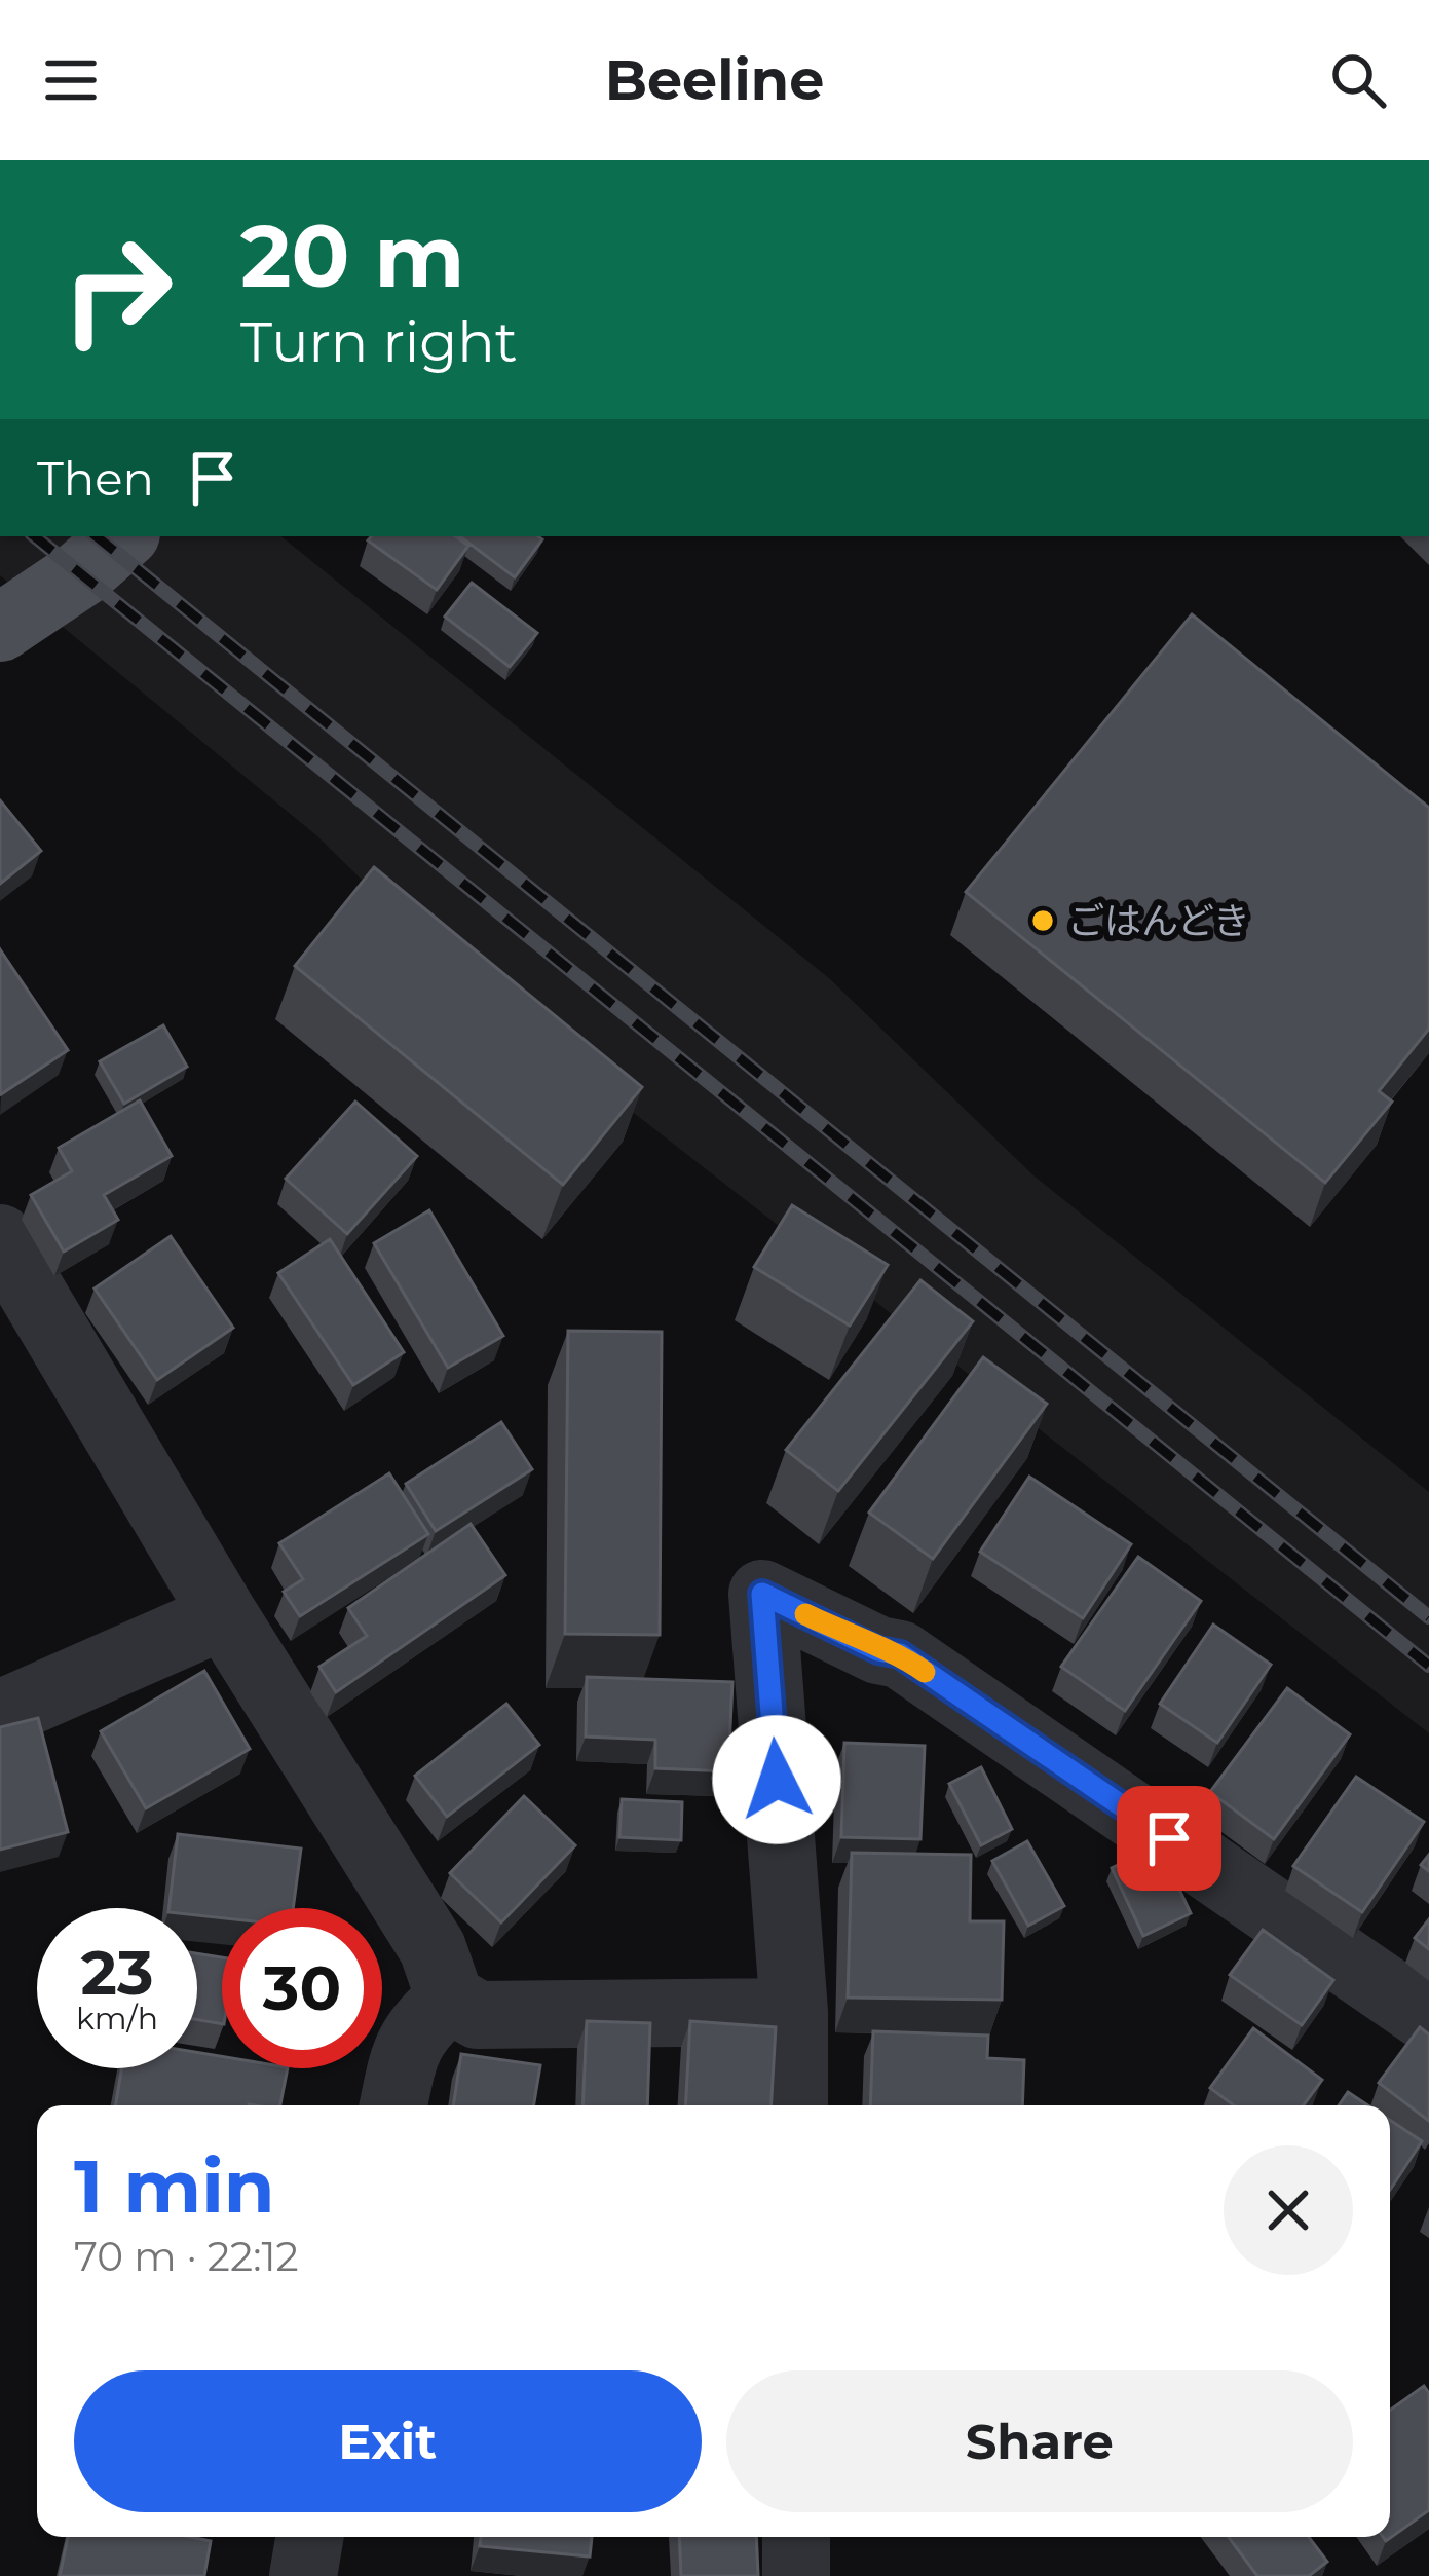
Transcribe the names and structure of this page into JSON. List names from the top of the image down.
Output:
{
  "places": ["ごはんどき"],
  "page": {
    "header": "Beeline",
    "turn": ["20 m", "Turn right"],
    "then": "Then",
    "speed": "23 km/h",
    "limit": "30",
    "heading": ["1 min", "70 m · 22:12"],
    "buttons": ["Exit", "Share"]
  }
}
